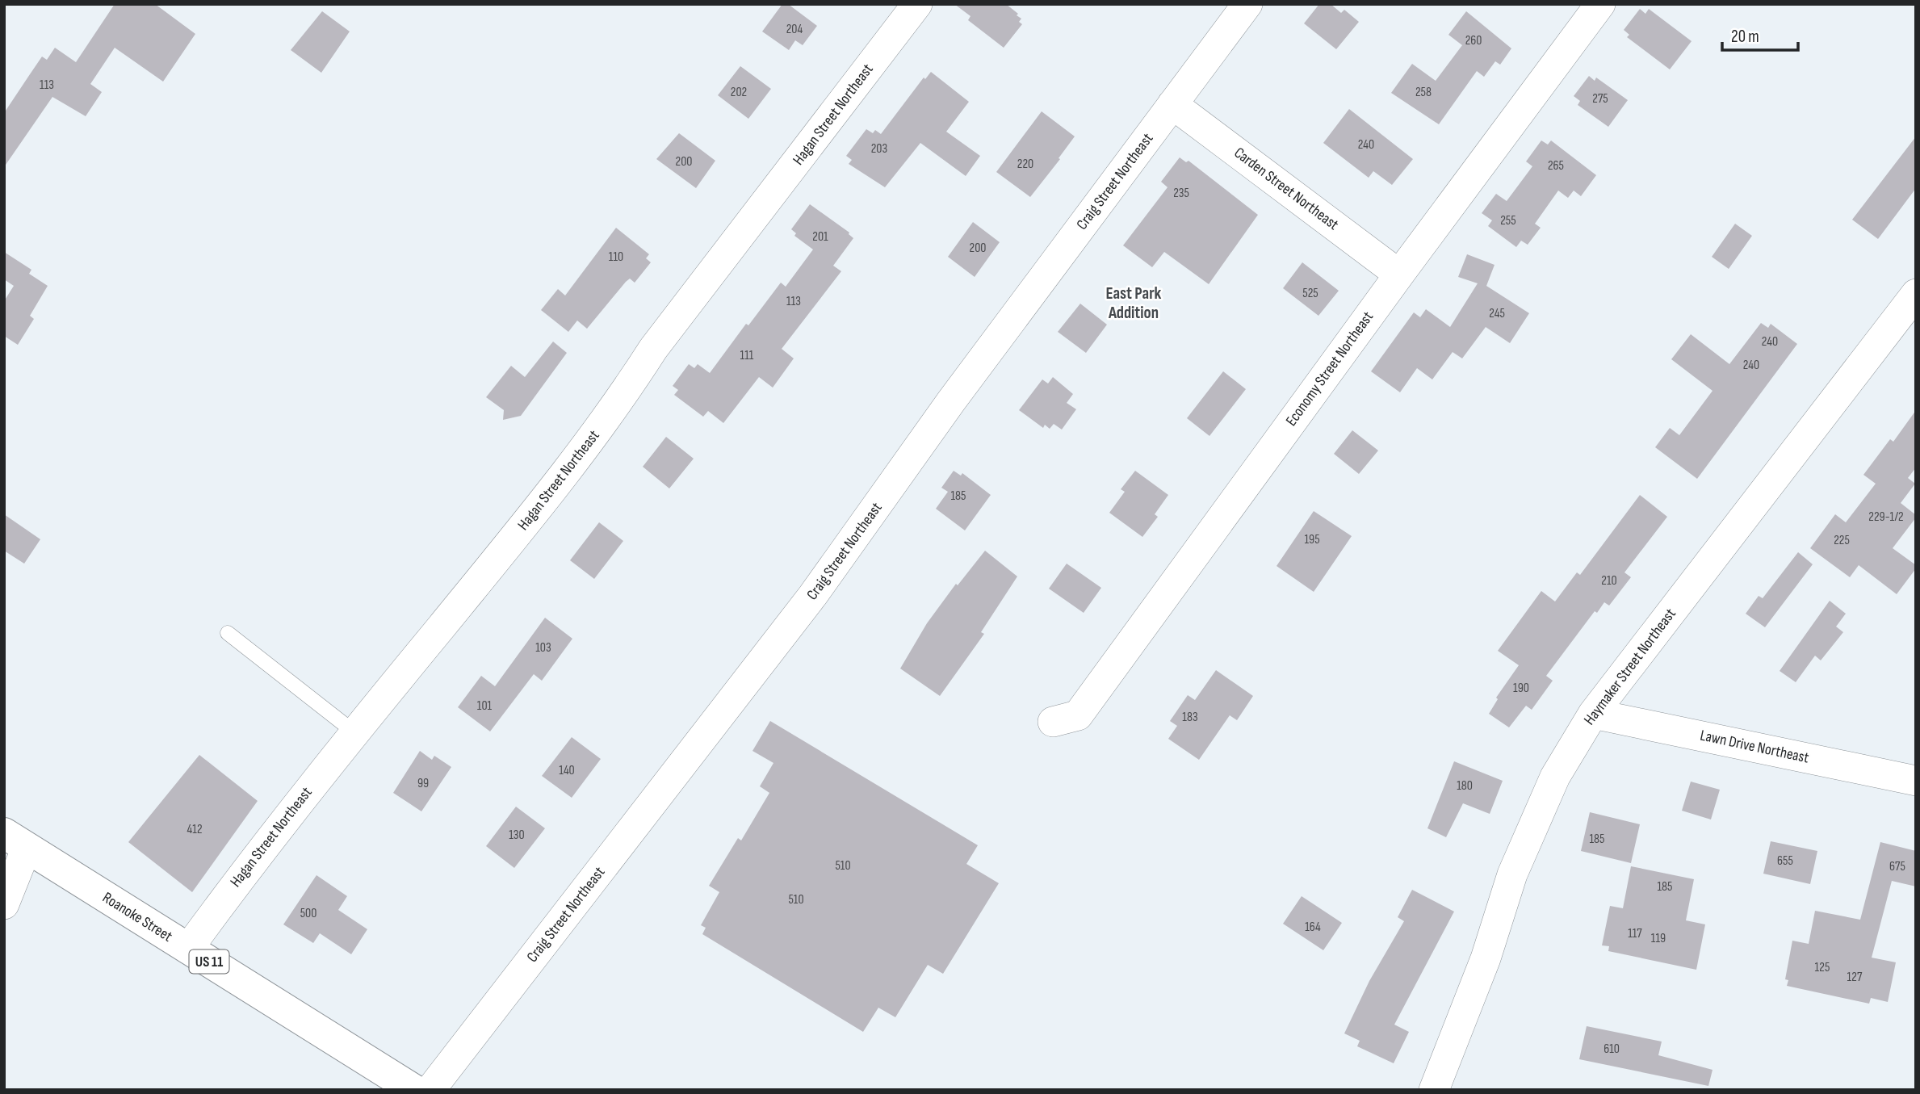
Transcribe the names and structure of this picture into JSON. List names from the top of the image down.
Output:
{
  "streets": {
    "main road": ["Roanoke Street", "US 11"],
    "street": [
      "Hagan Street Northeast",
      "Craig Street Northeast",
      "Carden Street Northeast",
      "Economy Street Northeast",
      "Haymaker Street Northeast",
      "Lawn Drive Northeast"
    ]
  },
  "crossings": [
    ["Hagan Street Northeast", "Roanoke Street"],
    ["Craig Street Northeast", "Carden Street Northeast"],
    ["Carden Street Northeast", "Economy Street Northeast"],
    ["Haymaker Street Northeast", "Lawn Drive Northeast"]
  ],
  "districts": ["East Park Addition"],
  "house_numbers": [
    "204",
    "260",
    "113",
    "202",
    "258",
    "275",
    "240",
    "203",
    "200",
    "220",
    "265",
    "235",
    "255",
    "201",
    "200",
    "110",
    "525",
    "113",
    "245",
    "240",
    "111",
    "240",
    "185",
    "229-1/2",
    "195",
    "225",
    "210",
    "103",
    "190",
    "101",
    "183",
    "140",
    "99",
    "180",
    "412",
    "130",
    "185",
    "655",
    "510",
    "675",
    "185",
    "510",
    "500",
    "164",
    "117",
    "119",
    "125",
    "127",
    "610"
  ],
  "scale_bar": "20 m"
}
